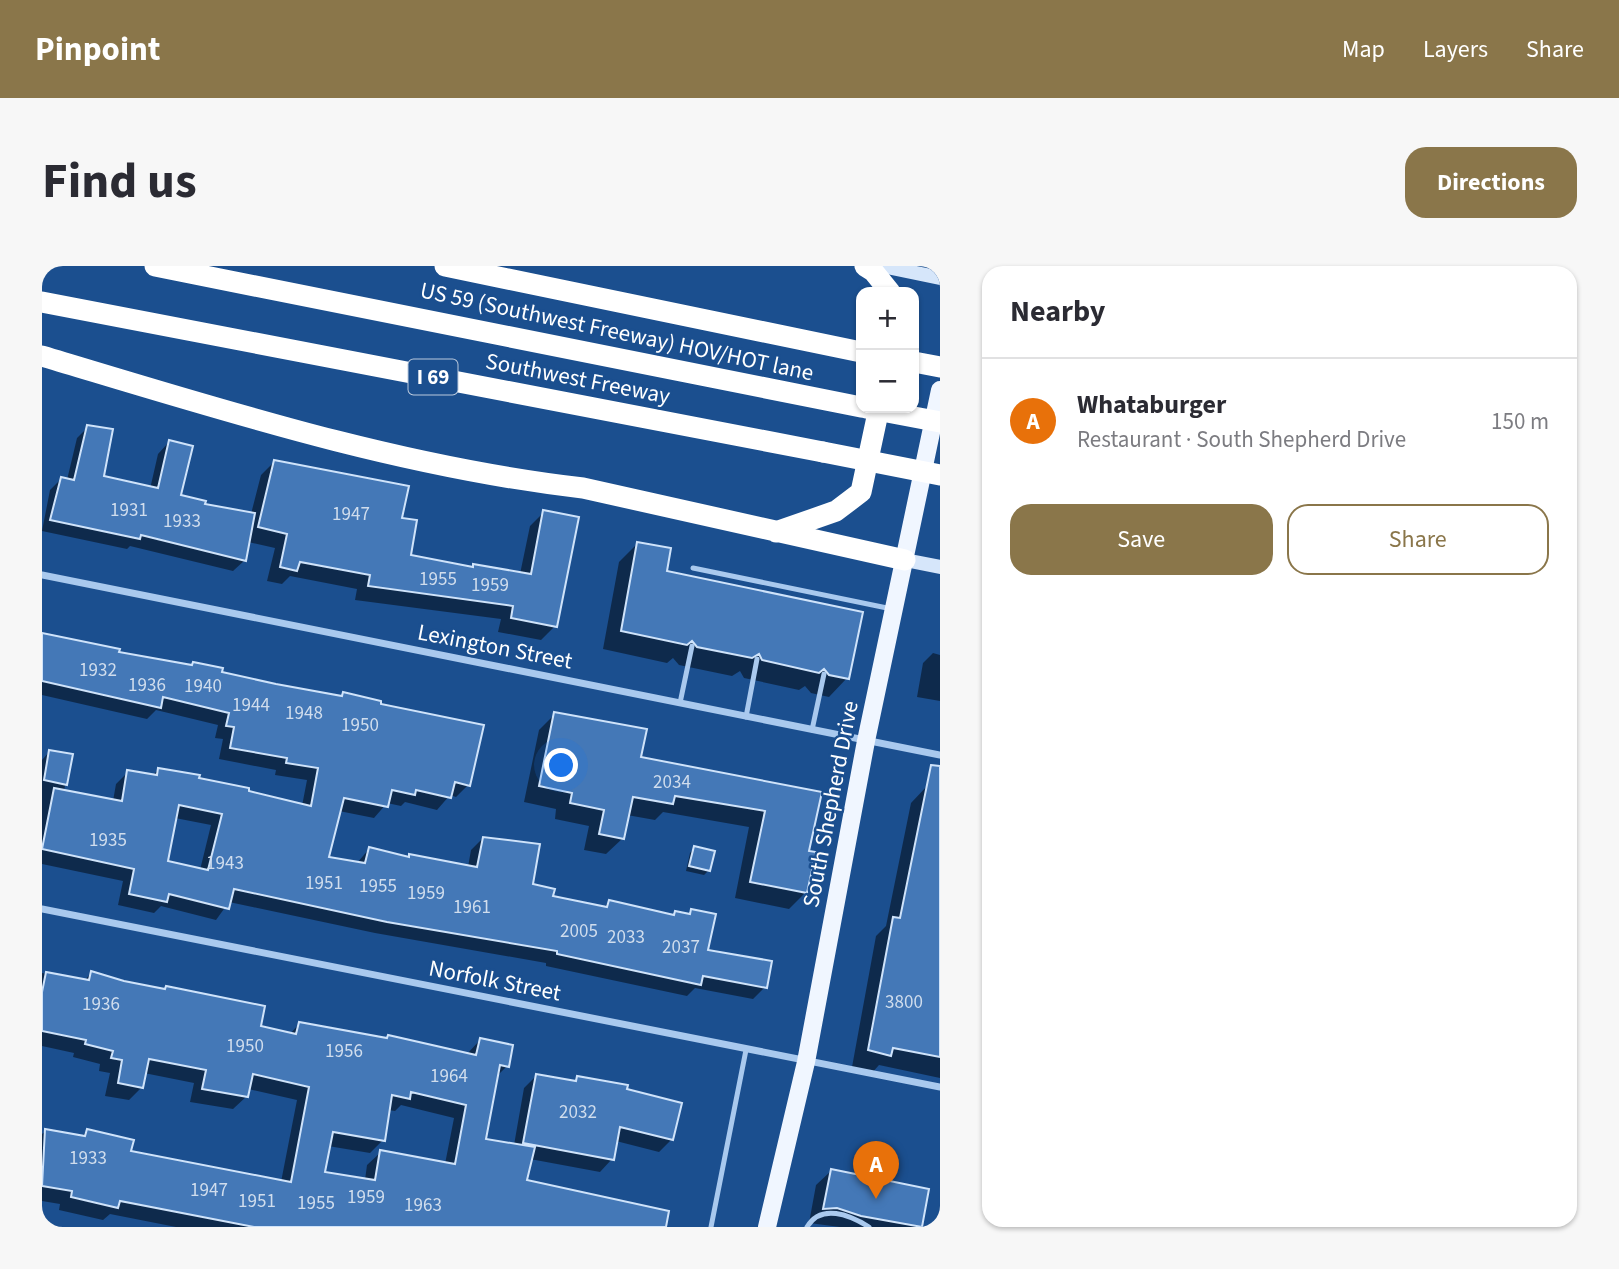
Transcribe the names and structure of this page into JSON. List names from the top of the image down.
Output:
{
  "streets": {
    "highway": ["US 59 (Southwest Freeway) HOV/HOT lane", "I 69", "Southwest Freeway"],
    "main road": ["South Shepherd Drive"],
    "street": ["Lexington Street", "Norfolk Street"]
  },
  "crossings": [
    ["Lexington Street", "South Shepherd Drive"],
    ["South Shepherd Drive", "Norfolk Street"]
  ],
  "house_numbers": [
    "1931",
    "1947",
    "1933",
    "1955",
    "1959",
    "1932",
    "1936",
    "1940",
    "1944",
    "1948",
    "1950",
    "2034",
    "1935",
    "1943",
    "1951",
    "1955",
    "1959",
    "1961",
    "2005",
    "2033",
    "2037",
    "3800",
    "1936",
    "1950",
    "1956",
    "1964",
    "2032",
    "1933",
    "1947",
    "1959",
    "1951",
    "1955",
    "1963"
  ],
  "page": {
    "header": "Pinpoint",
    "nav": ["Map", "Layers", "Share"],
    "title": "Find us",
    "buttons": [
      "Directions",
      ["Save", "Share"]
    ],
    "heading": "Nearby",
    "map_buttons": ["+", "−"],
    "list": [
      {
        "mark": "A",
        "name": "Whataburger",
        "note": "Restaurant · South Shepherd Drive",
        "value": "150 m"
      }
    ],
    "pins": "A"
  }
}
